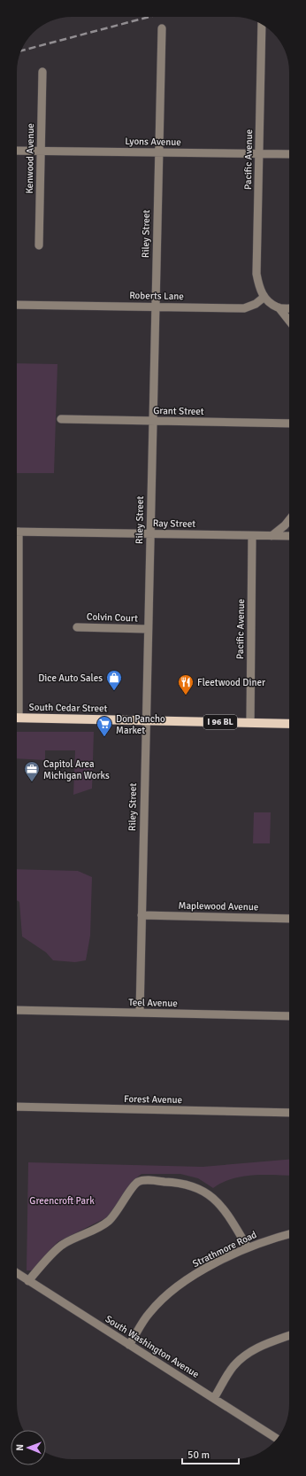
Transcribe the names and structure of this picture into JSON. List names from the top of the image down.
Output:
{
  "streets": {
    "main road": ["South Cedar Street", "I 96 BL"],
    "street": [
      "Lyons Avenue",
      "Kenwood Avenue",
      "Pacific Avenue",
      "Riley Street",
      "Roberts Lane",
      "Grant Street",
      "Ray Street",
      "Colvin Court",
      "Maplewood Avenue",
      "Teel Avenue",
      "Forest Avenue",
      "Strathmore Road",
      "South Washington Avenue"
    ]
  },
  "crossings": [
    ["Lyons Avenue", "Kenwood Avenue"],
    ["Lyons Avenue", "Pacific Avenue"],
    ["Lyons Avenue", "Riley Street"],
    ["Pacific Avenue", "Roberts Lane"],
    ["Pacific Avenue", "Ray Street"],
    ["Pacific Avenue", "South Cedar Street"],
    ["Riley Street", "Roberts Lane"],
    ["Riley Street", "Grant Street"],
    ["Riley Street", "Ray Street"],
    ["Riley Street", "Colvin Court"],
    ["Riley Street", "South Cedar Street"],
    ["Riley Street", "Maplewood Avenue"],
    ["Riley Street", "Teel Avenue"],
    ["Strathmore Road", "South Washington Avenue"]
  ],
  "parks": ["Greencroft Park"],
  "places": {
    "shop": ["Dice Auto Sales"],
    "restaurant": ["Fleetwood Diner"],
    "supermarket": ["Don Pancho Market"],
    "office": ["Capitol Area Michigan Works"]
  },
  "scale_bar": "50 m",
  "north": "left"
}
